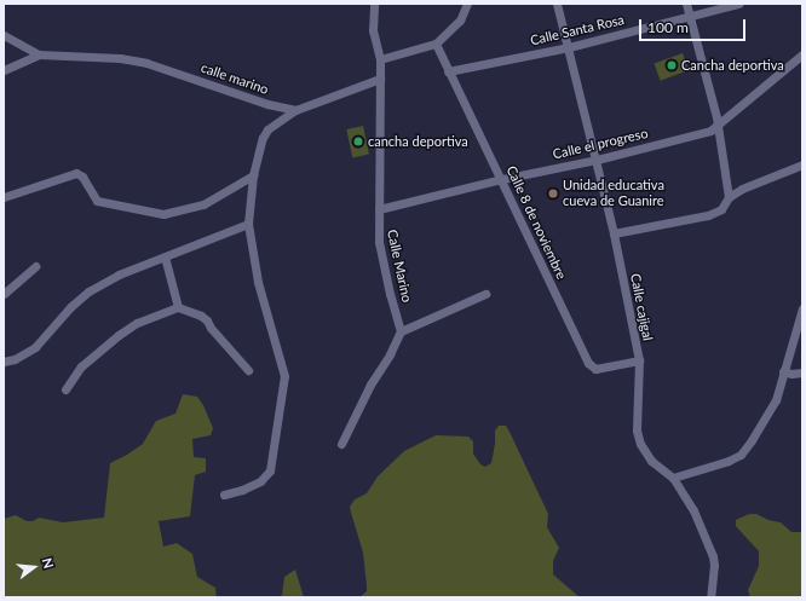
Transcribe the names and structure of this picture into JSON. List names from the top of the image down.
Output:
{
  "streets": {
    "street": [
      "Calle Santa Rosa",
      "calle marino",
      "Calle el progreso",
      "Calle 8 de noviembre",
      "Calle Marino",
      "Calle cajigal"
    ]
  },
  "crossings": [
    ["Calle Santa Rosa", "Calle 8 de noviembre"],
    ["Calle Santa Rosa", "Calle cajigal"],
    ["Calle el progreso", "Calle 8 de noviembre"],
    ["Calle el progreso", "Calle Marino"],
    ["Calle el progreso", "Calle cajigal"],
    ["Calle 8 de noviembre", "Calle cajigal"]
  ],
  "places": ["Cancha deportiva", "cancha deportiva", "Unidad educativa cueva de Guanire"],
  "scale_bar": "100 m",
  "north": "right"
}
